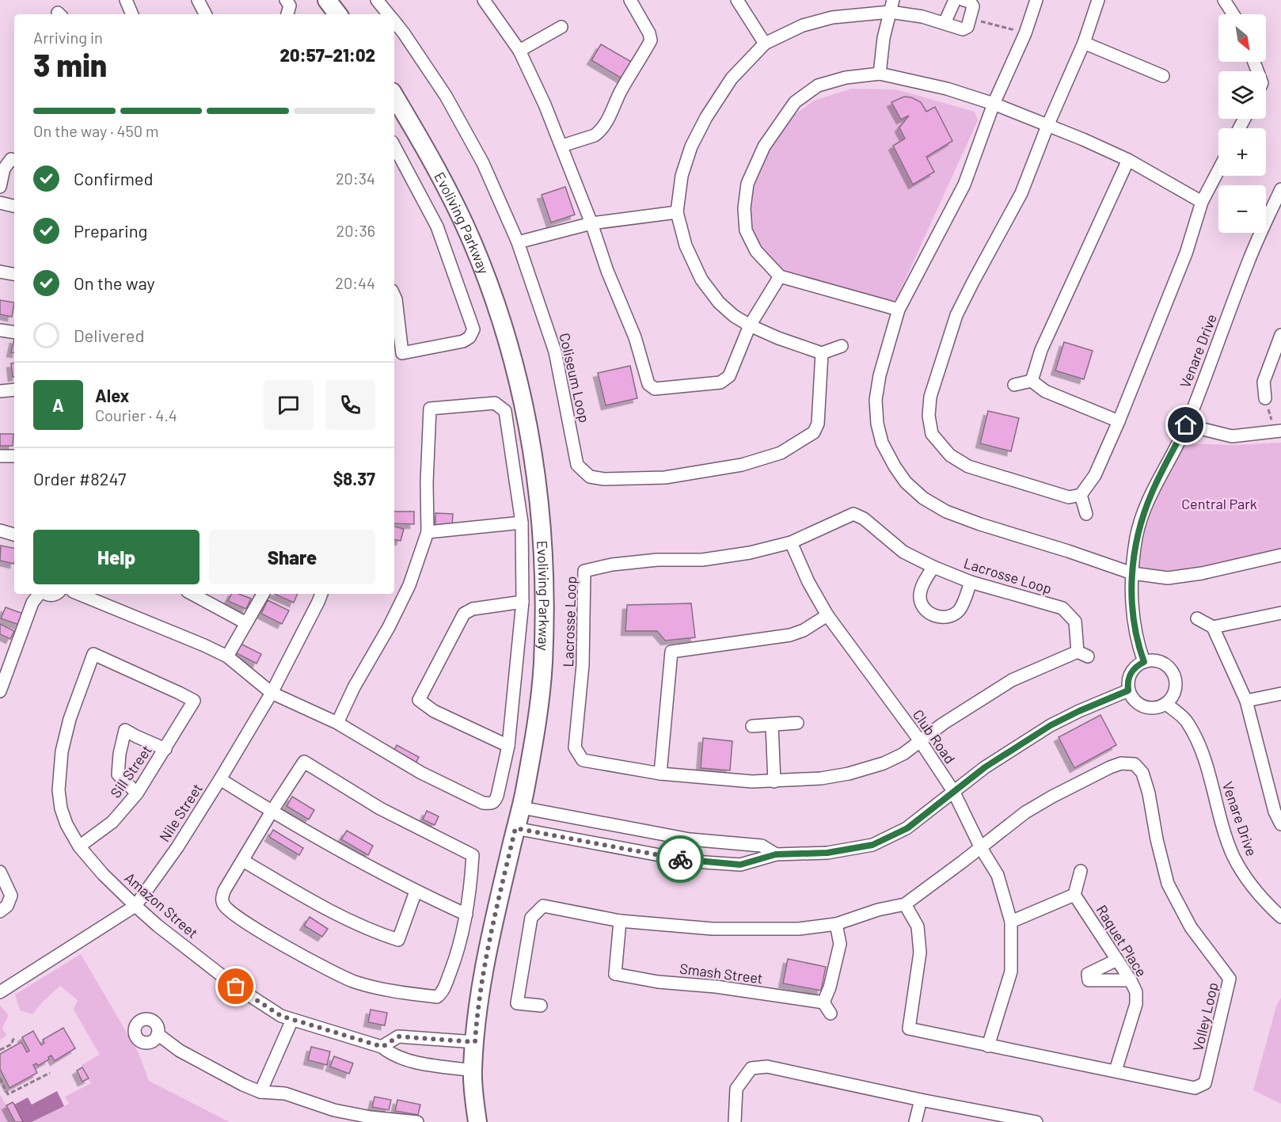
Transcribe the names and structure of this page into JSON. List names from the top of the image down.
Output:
{
  "streets": {
    "street": [
      "Evoliving Parkway",
      "Venare Drive",
      "Coliseum Loop",
      "Lacrosse Loop",
      "Club Road",
      "Sill Street",
      "Nile Street",
      "Amazon Street",
      "Raquet Place",
      "Smash Street",
      "Volley Loop"
    ]
  },
  "crossings": [
    ["Evoliving Parkway", "Amazon Street"],
    ["Lacrosse Loop", "Club Road"],
    ["Club Road", "Volley Loop"],
    ["Sill Street", "Amazon Street"],
    ["Nile Street", "Amazon Street"],
    ["Raquet Place", "Volley Loop"]
  ],
  "parks": ["Central Park"],
  "north": "bottom right",
  "page": {
    "map_buttons": ["+", "−"],
    "heading": ["3 min", "Arriving in", "20:57–21:02"],
    "panel": [
      "Alex",
      "Courier · 4.4",
      "Order #8247",
      "$8.37"
    ],
    "bar": "On the way · 450 m",
    "list": [
      ["Confirmed", "20:34"],
      ["Preparing", "20:36"],
      ["On the way", "20:44"],
      "Delivered"
    ],
    "round": "A",
    "buttons": ["Help", "Share"]
  }
}
